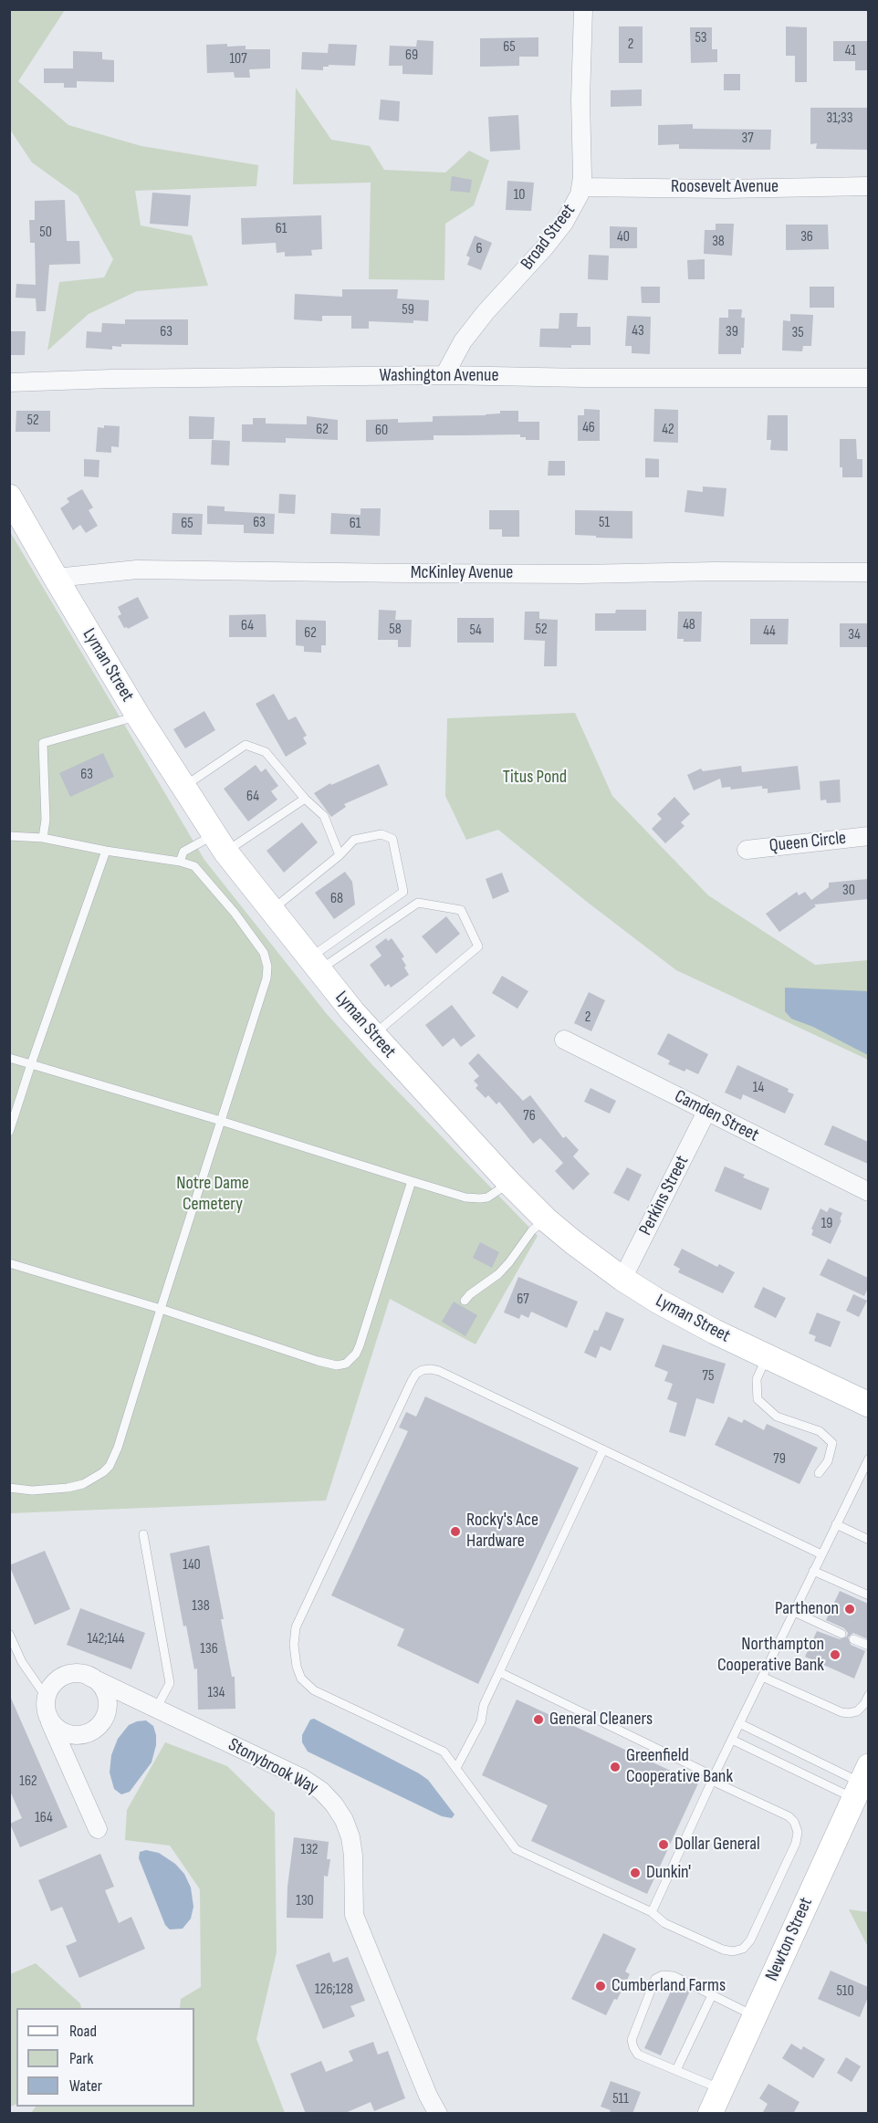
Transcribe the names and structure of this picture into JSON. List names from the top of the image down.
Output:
{
  "streets": {
    "main road": ["Lyman Street", "Newton Street"],
    "street": [
      "Roosevelt Avenue",
      "Broad Street",
      "Washington Avenue",
      "McKinley Avenue",
      "Queen Circle",
      "Camden Street",
      "Perkins Street",
      "Stonybrook Way"
    ]
  },
  "crossings": [
    ["Roosevelt Avenue", "Broad Street"],
    ["Broad Street", "Washington Avenue"],
    ["McKinley Avenue", "Lyman Street"],
    ["Lyman Street", "Perkins Street"],
    ["Camden Street", "Perkins Street"]
  ],
  "parks": ["Titus Pond", "Notre Dame Cemetery"],
  "places": [
    "Rocky's Ace Hardware",
    "Parthenon",
    "Northampton Cooperative Bank",
    "General Cleaners",
    "Greenfield Cooperative Bank",
    "Dollar General",
    "Dunkin'",
    "Cumberland Farms"
  ],
  "house_numbers": [
    "53",
    "2",
    "65",
    "41",
    "69",
    "107",
    "31;33",
    "37",
    "10",
    "61",
    "50",
    "40",
    "36",
    "38",
    "6",
    "59",
    "43",
    "63",
    "39",
    "35",
    "52",
    "46",
    "62",
    "42",
    "60",
    "63",
    "51",
    "65",
    "61",
    "48",
    "64",
    "58",
    "52",
    "54",
    "44",
    "62",
    "34",
    "63",
    "64",
    "30",
    "68",
    "2",
    "14",
    "76",
    "19",
    "67",
    "75",
    "79",
    "140",
    "138",
    "142;144",
    "136",
    "134",
    "162",
    "164",
    "132",
    "130",
    "126;128",
    "510",
    "511"
  ],
  "legend": ["Road", "Park", "Water"]
}
